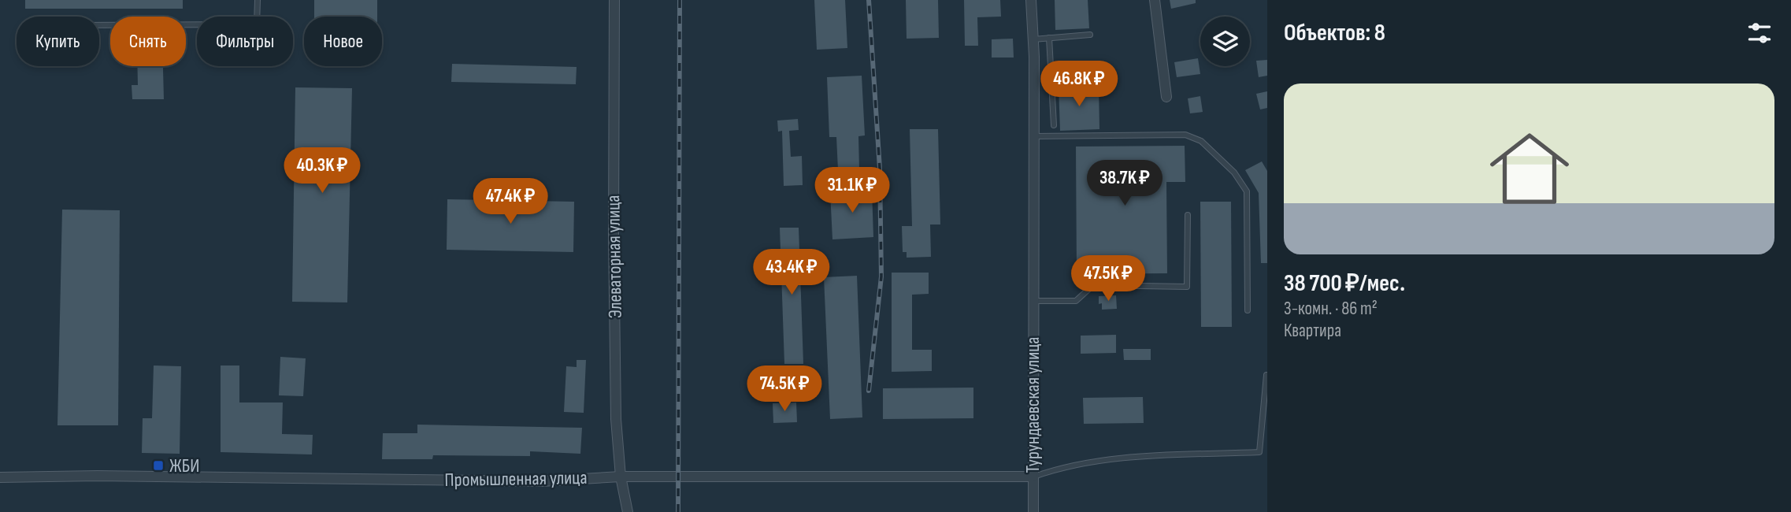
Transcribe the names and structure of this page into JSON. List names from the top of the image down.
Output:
{
  "streets": {
    "street": ["Элеваторная улица", "Турундаевская улица", "Промышленная улица"]
  },
  "crossings": [
    ["Элеваторная улица", "Промышленная улица"],
    ["Турундаевская улица", "Промышленная улица"]
  ],
  "places": {
    "transit": ["ЖБИ"]
  },
  "page": {
    "heading": "Объектов: 8",
    "chip": [
      "Купить",
      "Снять",
      "Фильтры",
      "Новое"
    ],
    "price": [
      "46.8K ₽",
      "40.3K ₽",
      "38.7K ₽",
      "31.1K ₽",
      "47.4K ₽",
      "43.4K ₽",
      "47.5K ₽",
      "74.5K ₽"
    ],
    "list": [
      {
        "name": "38 700 ₽/мес.",
        "note": "3-комн. · 86 m² · Квартира"
      }
    ]
  }
}
